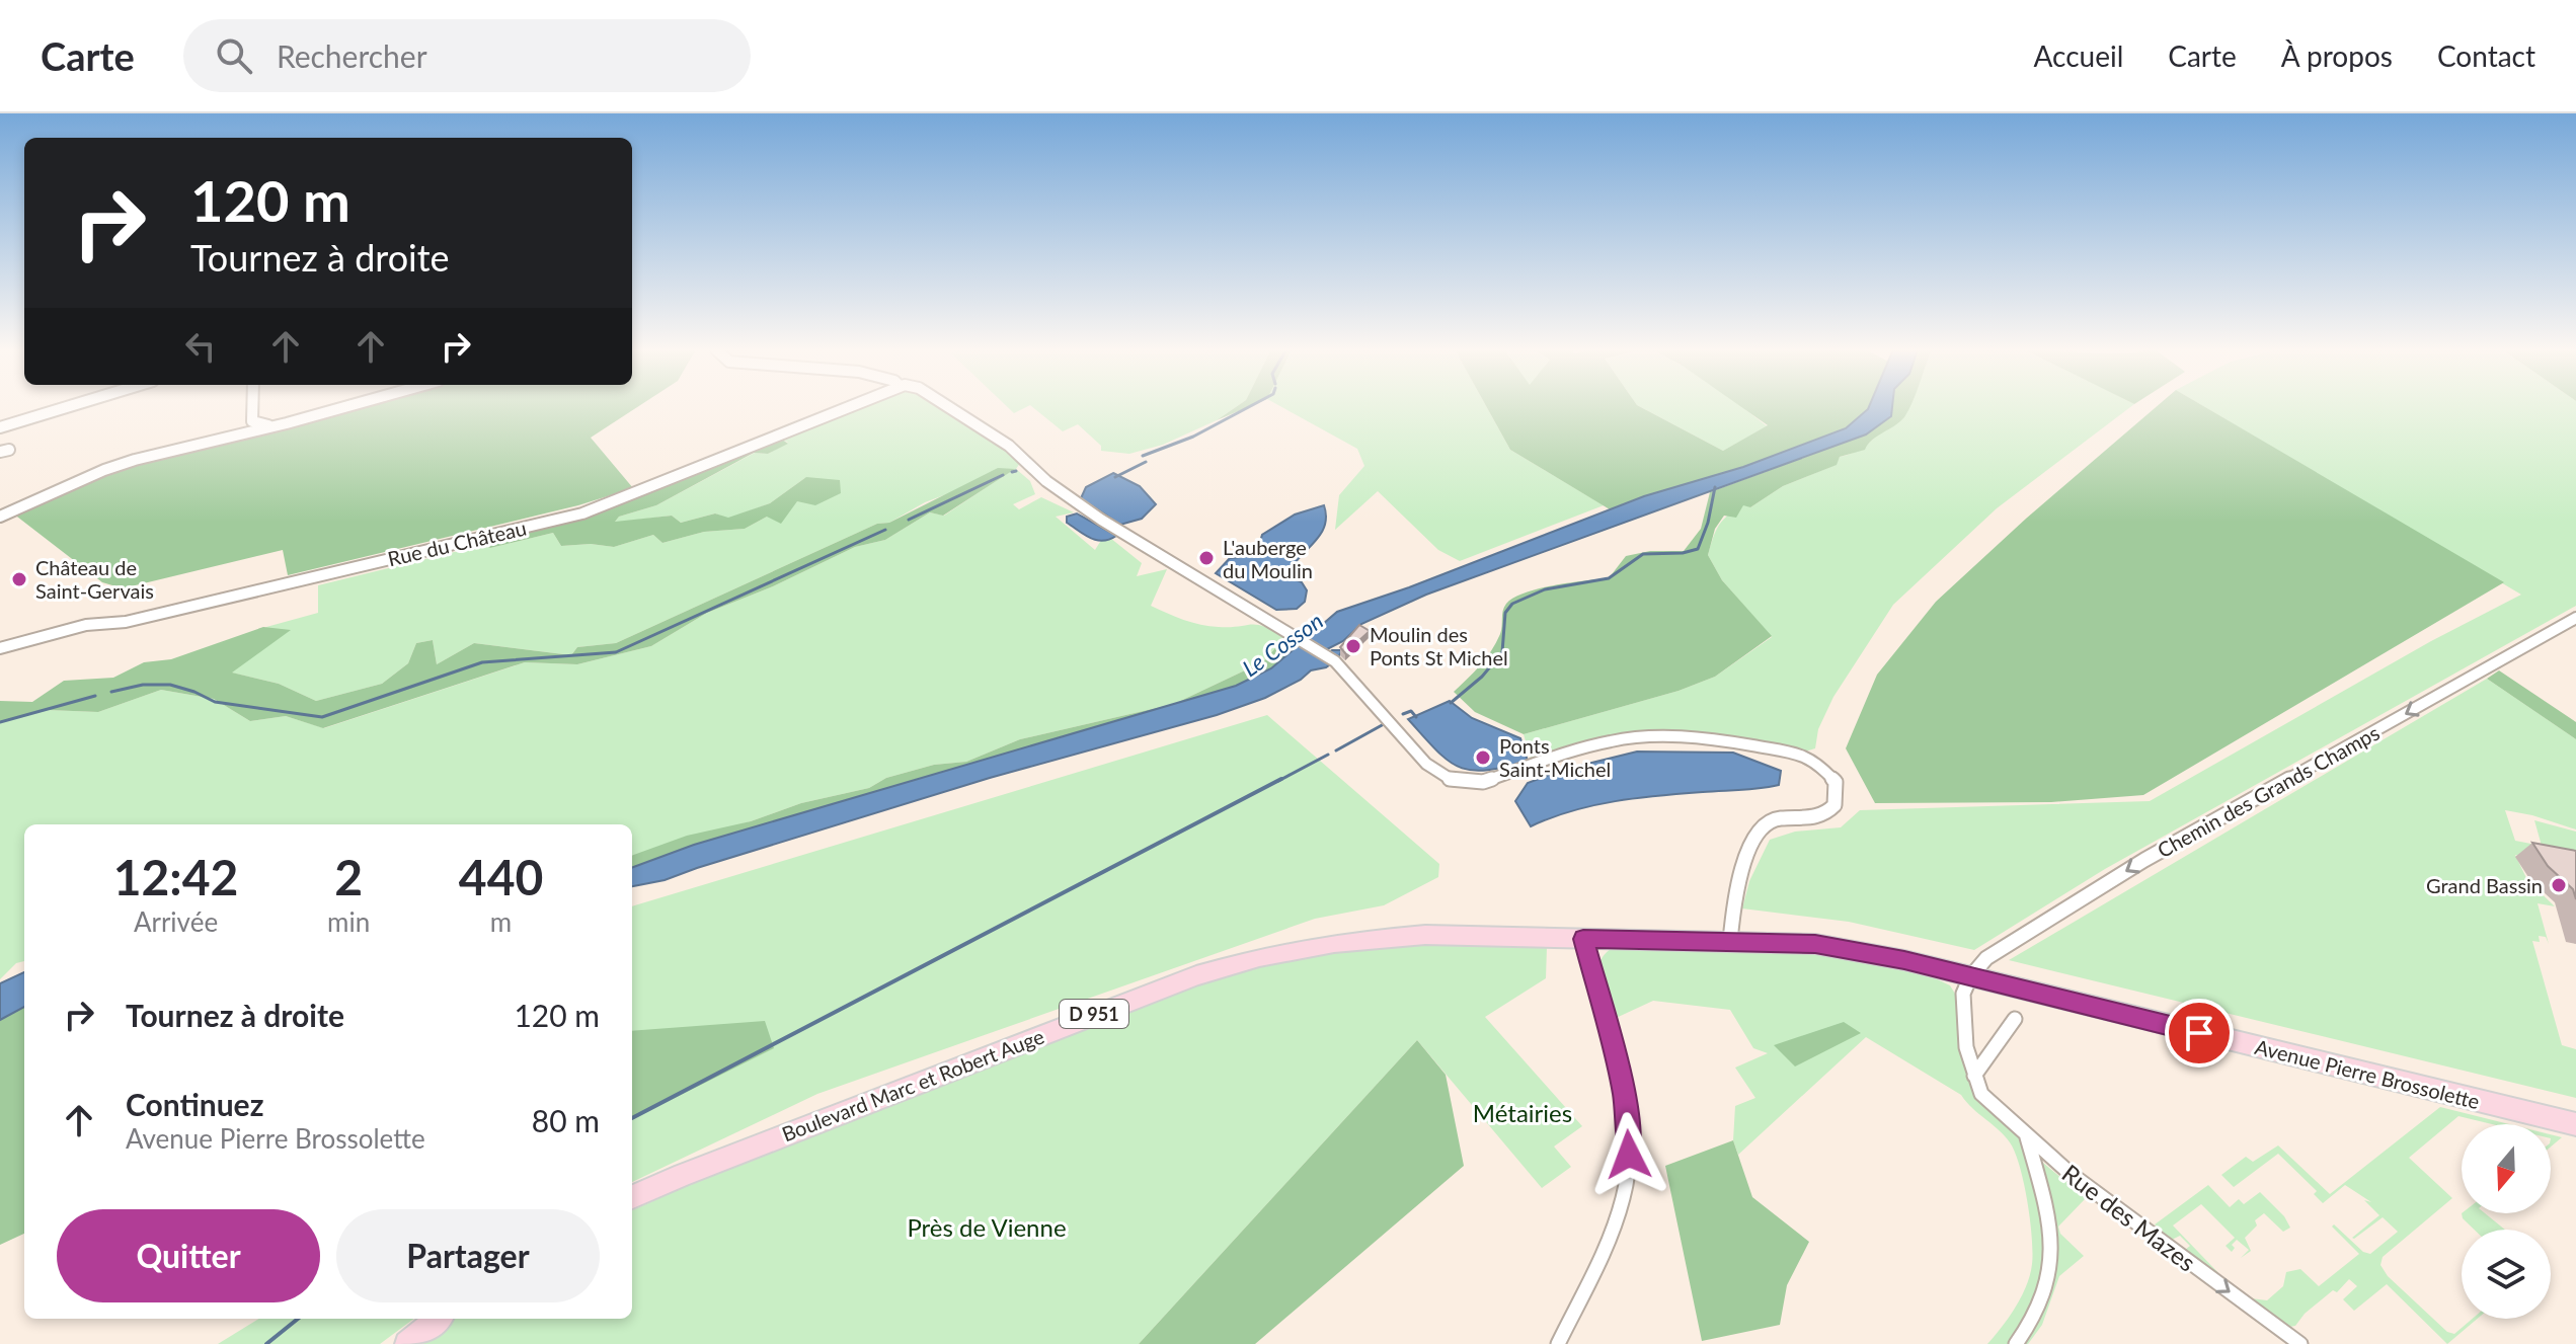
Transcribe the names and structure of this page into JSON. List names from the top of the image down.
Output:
{
  "streets": {
    "main road": ["D 951", "Avenue Pierre Brossolette", "Boulevard Marc et Robert Auge"],
    "street": ["Rue du Château", "Chemin des Grands Champs", "Rue des Mazes"]
  },
  "crossings": [
    ["Chemin des Grands Champs", "Avenue Pierre Brossolette"],
    ["Chemin des Grands Champs", "Rue des Mazes"],
    ["Avenue Pierre Brossolette", "Boulevard Marc et Robert Auge"],
    ["Avenue Pierre Brossolette", "Rue des Mazes"]
  ],
  "one_way": ["Chemin des Grands Champs", "Rue des Mazes"],
  "water": ["Le Cosson"],
  "parks": ["Métairies", "Près de Vienne"],
  "places": [
    "L'auberge du Moulin",
    "Château de Saint-Gervais",
    "Moulin des Ponts St Michel",
    "Ponts Saint-Michel",
    "Grand Bassin"
  ],
  "north": "bottom",
  "page": {
    "header": "Carte",
    "search": "Rechercher",
    "nav": [
      "Accueil",
      "Carte",
      "À propos",
      "Contact"
    ],
    "turn": ["120 m", "Tournez à droite"],
    "eta": [
      "12:42",
      "Arrivée",
      "2",
      "min",
      "440",
      "m"
    ],
    "list": [
      {
        "name": "Tournez à droite",
        "value": "120 m"
      },
      {
        "name": "Continuez",
        "note": "Avenue Pierre Brossolette",
        "value": "80 m"
      }
    ],
    "buttons": ["Quitter", "Partager"]
  }
}
